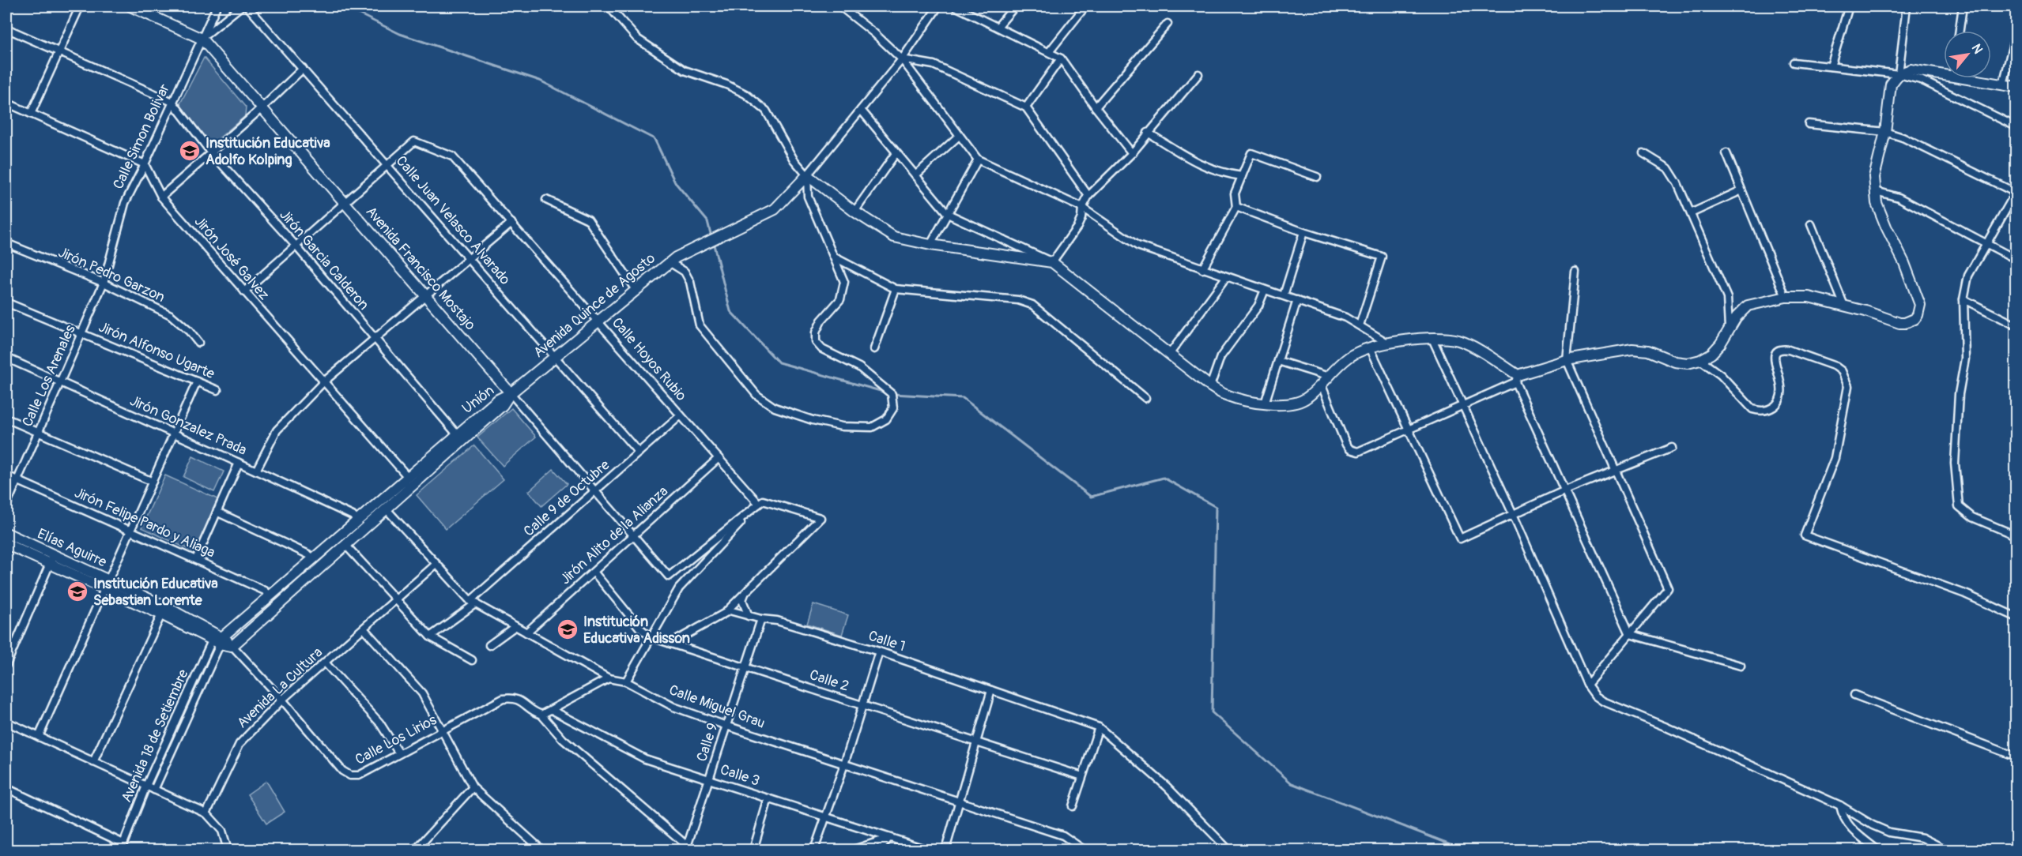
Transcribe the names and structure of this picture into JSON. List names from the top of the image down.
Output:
{
  "streets": {
    "street": [
      "Calle Simon Bolivar",
      "Calle Juan Velasco Alvarado",
      "Jirón José Galvez",
      "Jirón Garcia Calderon",
      "Avenida Francisco Mostajo",
      "Jirón Pedro Garzon",
      "Avenida Quince de Agosto",
      "Jirón Alfonso Ugarte",
      "Calle Hoyos Rubio",
      "Calle Los Arenales",
      "Unión",
      "Jirón Gonzalez Prada",
      "Calle 9 de Octubre",
      "Jirón Felipe Pardo y Aliaga",
      "Jirón Alito de la Alianza",
      "Elías Aguirre",
      "Calle 1",
      "Calle 2",
      "Avenida La Cultura",
      "Calle Miguel Grau",
      "Avenida 18 de Setiembre",
      "Calle Los Lirios",
      "Calle 9",
      "Calle 3"
    ]
  },
  "crossings": [
    ["Calle Simon Bolivar", "Jirón José Galvez"],
    ["Calle Simon Bolivar", "Jirón Garcia Calderon"],
    ["Calle Simon Bolivar", "Avenida Francisco Mostajo"],
    ["Calle Simon Bolivar", "Jirón Pedro Garzon"],
    ["Calle Simon Bolivar", "Calle Los Arenales"],
    ["Calle Juan Velasco Alvarado", "Avenida Quince de Agosto"],
    ["Calle Juan Velasco Alvarado", "Calle Hoyos Rubio"],
    ["Calle Juan Velasco Alvarado", "Calle 9 de Octubre"],
    ["Jirón José Galvez", "Unión"],
    ["Jirón Garcia Calderon", "Unión"],
    ["Avenida Francisco Mostajo", "Avenida Quince de Agosto"],
    ["Avenida Francisco Mostajo", "Calle Hoyos Rubio"],
    ["Avenida Francisco Mostajo", "Unión"],
    ["Avenida Francisco Mostajo", "Calle 9 de Octubre"],
    ["Avenida Francisco Mostajo", "Jirón Alito de la Alianza"],
    ["Jirón Pedro Garzon", "Calle Los Arenales"],
    ["Avenida Quince de Agosto", "Calle Hoyos Rubio"],
    ["Avenida Quince de Agosto", "Unión"],
    ["Jirón Alfonso Ugarte", "Calle Los Arenales"],
    ["Calle Hoyos Rubio", "Calle 9 de Octubre"],
    ["Calle Hoyos Rubio", "Jirón Alito de la Alianza"],
    ["Calle Los Arenales", "Jirón Gonzalez Prada"],
    ["Calle Los Arenales", "Jirón Felipe Pardo y Aliaga"],
    ["Unión", "Jirón Gonzalez Prada"],
    ["Unión", "Jirón Felipe Pardo y Aliaga"],
    ["Unión", "Elías Aguirre"],
    ["Unión", "Calle Miguel Grau"],
    ["Unión", "Avenida 18 de Setiembre"],
    ["Unión", "Calle Los Lirios"],
    ["Calle 9 de Octubre", "Calle Miguel Grau"],
    ["Jirón Alito de la Alianza", "Calle 2"],
    ["Jirón Alito de la Alianza", "Calle Miguel Grau"],
    ["Elías Aguirre", "Avenida 18 de Setiembre"],
    ["Elías Aguirre", "Calle Los Lirios"],
    ["Calle 1", "Calle 9"],
    ["Calle 2", "Calle 9"],
    ["Avenida La Cultura", "Calle Miguel Grau"],
    ["Avenida La Cultura", "Calle Los Lirios"],
    ["Calle Miguel Grau", "Calle 9"],
    ["Calle 9", "Calle 3"]
  ],
  "places": {
    "school or university": ["Institución Educativa Adolfo Kolping", "Institución Educativa Sebastian Lorente", "Institución Educativa Adisson"]
  },
  "north": "top right"
}
